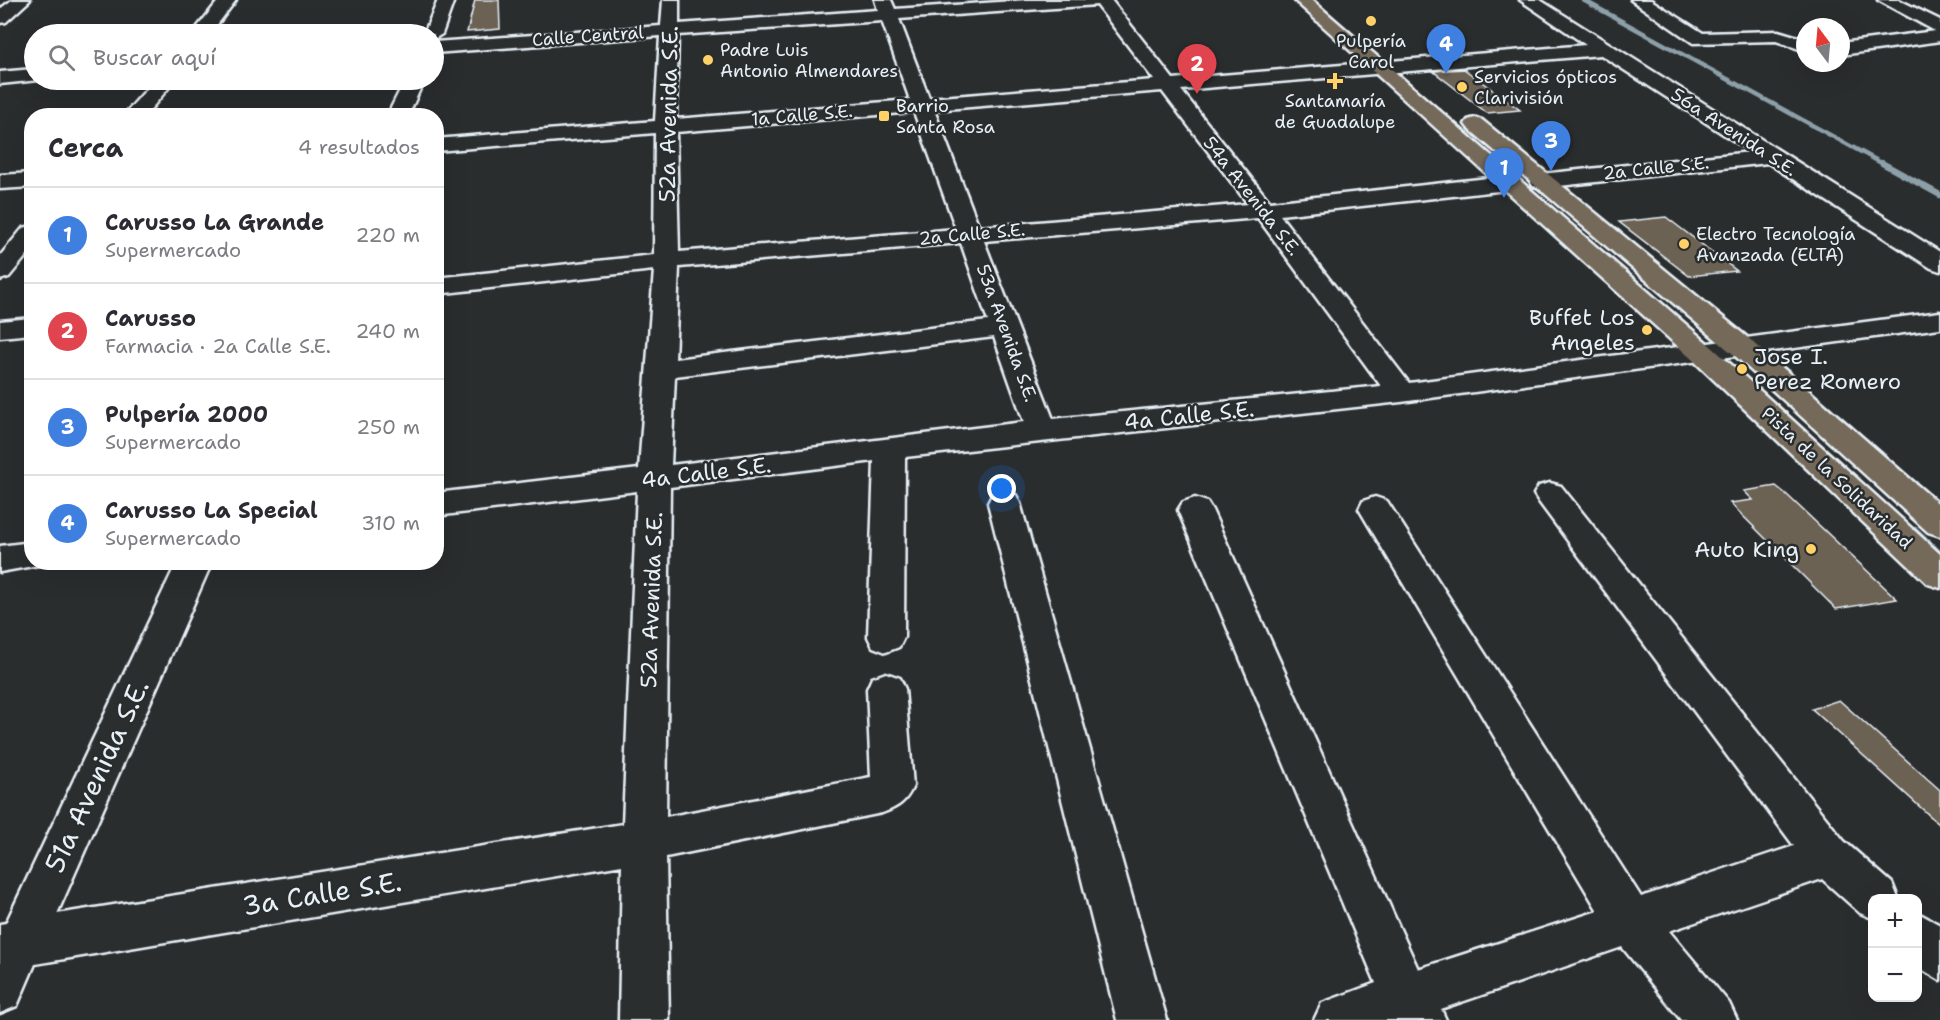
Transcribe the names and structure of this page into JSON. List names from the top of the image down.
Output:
{
  "streets": {
    "main road": ["Pista de la Solidaridad"],
    "street": [
      "Calle Central",
      "52a Avenida S.E.",
      "1a Calle S.E.",
      "56a Avenida S.E.",
      "2a Calle S.E.",
      "54a Avenida S.E.",
      "53a Avenida S.E.",
      "4a Calle S.E.",
      "51a Avenida S.E.",
      "3a Calle S.E."
    ]
  },
  "crossings": [
    ["Calle Central", "52a Avenida S.E."],
    ["Calle Central", "54a Avenida S.E."],
    ["Calle Central", "53a Avenida S.E."],
    ["52a Avenida S.E.", "1a Calle S.E."],
    ["52a Avenida S.E.", "2a Calle S.E."],
    ["52a Avenida S.E.", "4a Calle S.E."],
    ["52a Avenida S.E.", "3a Calle S.E."],
    ["1a Calle S.E.", "54a Avenida S.E."],
    ["1a Calle S.E.", "53a Avenida S.E."],
    ["56a Avenida S.E.", "2a Calle S.E."],
    ["2a Calle S.E.", "54a Avenida S.E."],
    ["2a Calle S.E.", "53a Avenida S.E."],
    ["2a Calle S.E.", "Pista de la Solidaridad"],
    ["54a Avenida S.E.", "4a Calle S.E."],
    ["53a Avenida S.E.", "4a Calle S.E."],
    ["4a Calle S.E.", "Pista de la Solidaridad"],
    ["51a Avenida S.E.", "3a Calle S.E."]
  ],
  "places": {
    "other": [
      "Pulpería Carol",
      "Padre Luis Antonio Almendares",
      "Servicios ópticos Clarivisión",
      "Electro Tecnología Avanzada (ELTA)",
      "Buffet Los Angeles",
      "Jose I. Perez Romero",
      "Auto King"
    ],
    "health": ["Santamaría de Guadalupe"],
    "transit": ["Barrio Santa Rosa"]
  },
  "north": "top",
  "page": {
    "pins": [
      "4",
      "2",
      "3",
      "1"
    ],
    "search": "Buscar aquí",
    "heading": ["Cerca", "4 resultados"],
    "list": [
      {
        "mark": "1",
        "name": "Carusso La Grande",
        "note": "Supermercado",
        "value": "220 m"
      },
      {
        "mark": "2",
        "name": "Carusso",
        "note": "Farmacia · 2a Calle S.E.",
        "value": "240 m"
      },
      {
        "mark": "3",
        "name": "Pulpería 2000",
        "note": "Supermercado",
        "value": "250 m"
      },
      {
        "mark": "4",
        "name": "Carusso La Special",
        "note": "Supermercado",
        "value": "310 m"
      }
    ],
    "map_buttons": ["+", "−"]
  }
}
